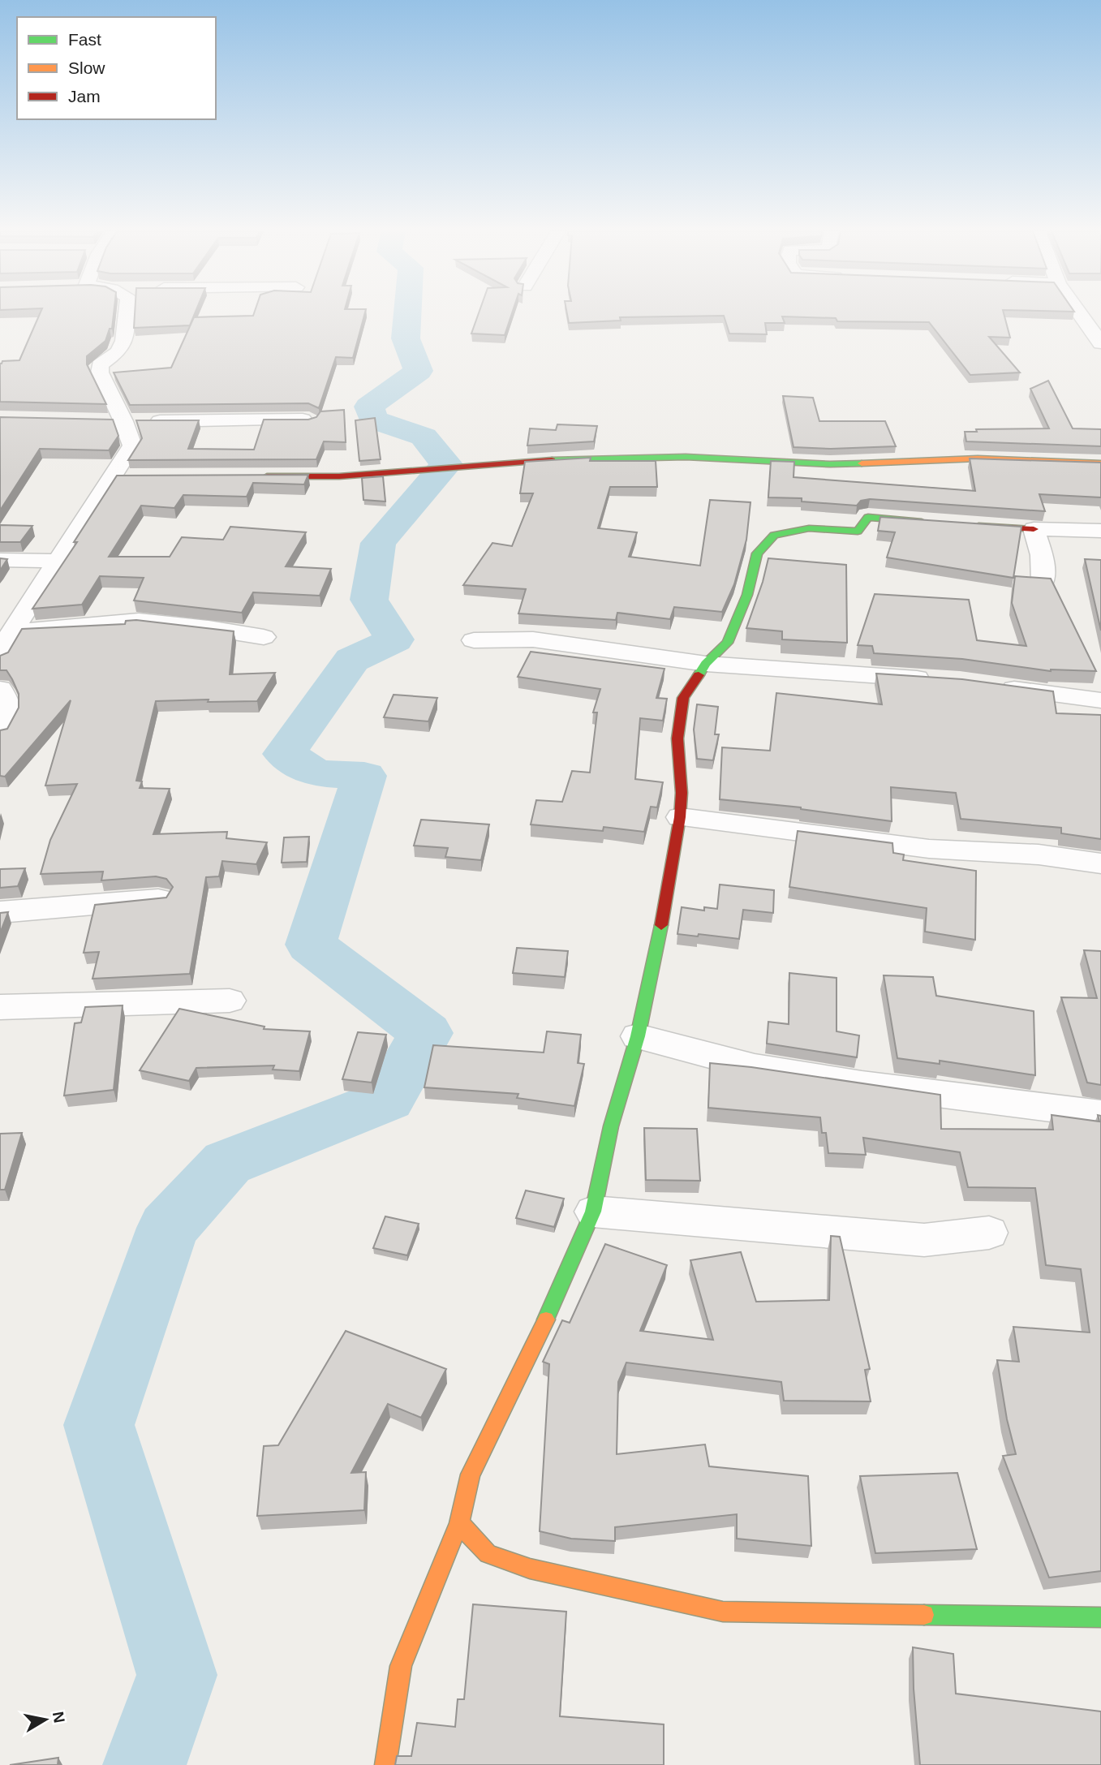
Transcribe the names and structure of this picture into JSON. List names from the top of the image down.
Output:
{
  "legend": ["Fast", "Slow", "Jam"],
  "north": "right"
}
